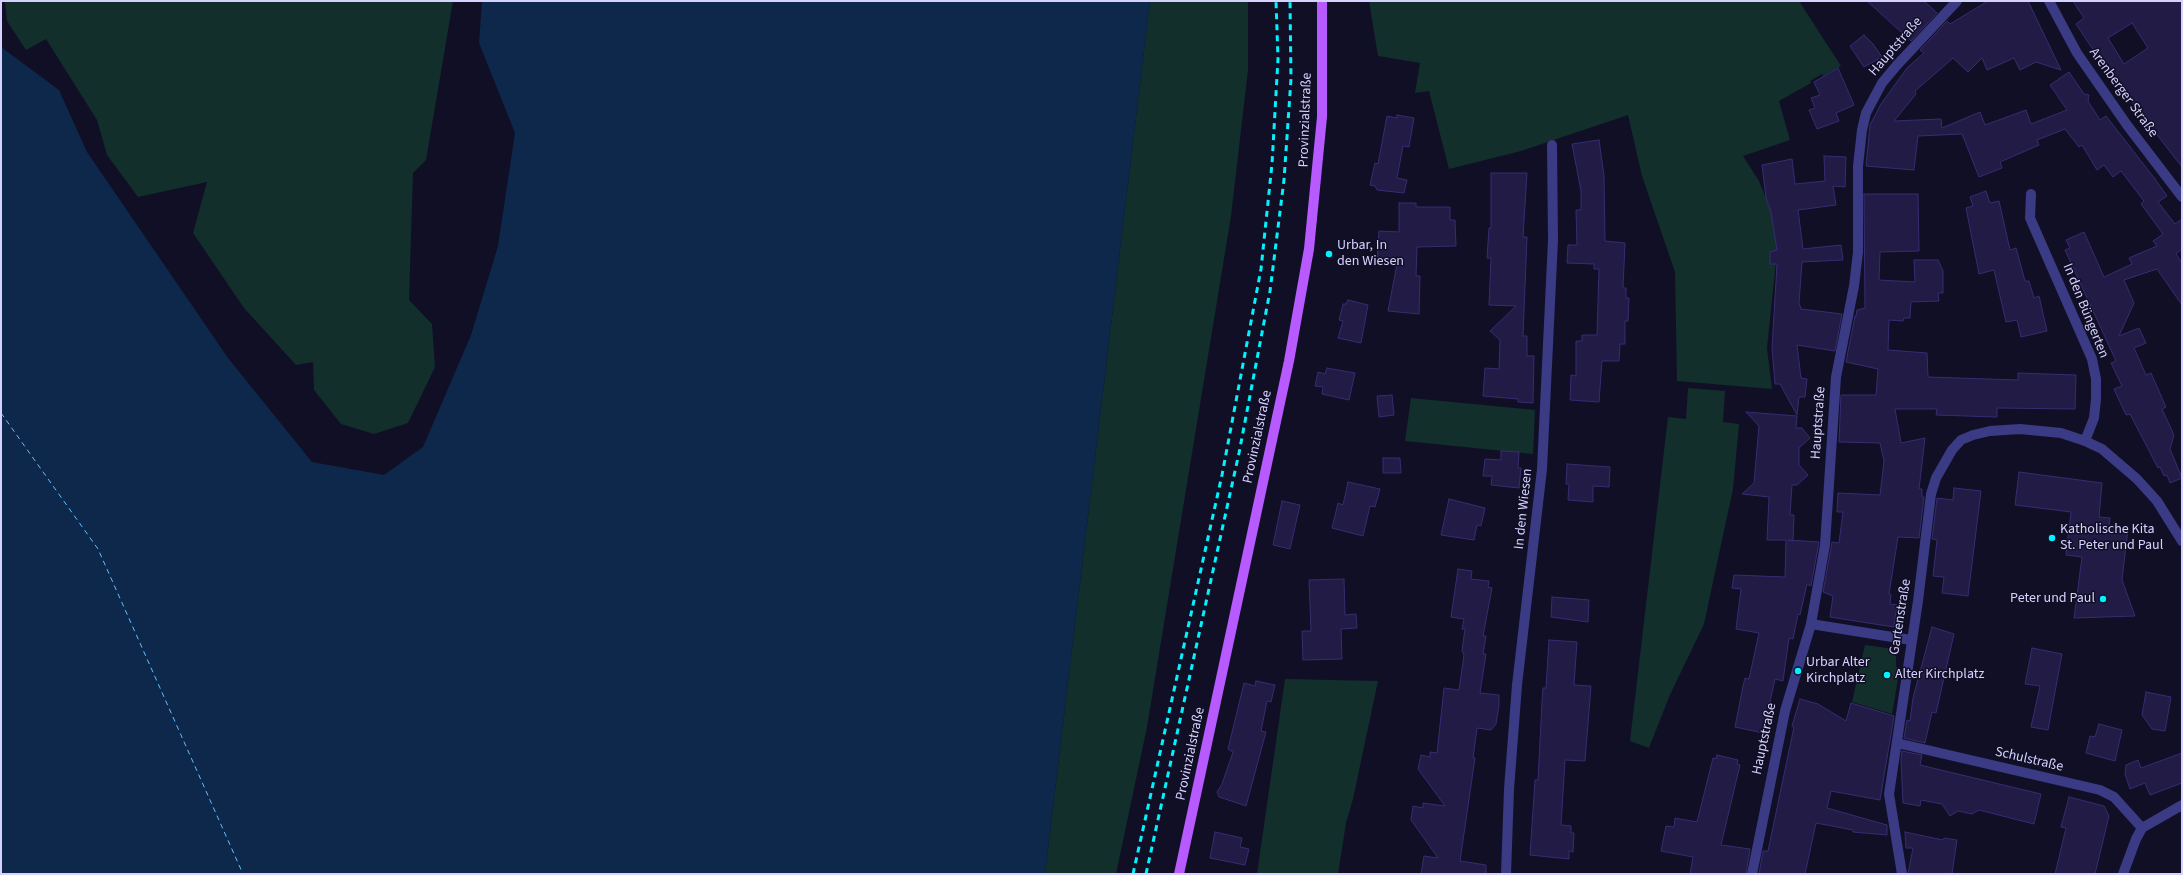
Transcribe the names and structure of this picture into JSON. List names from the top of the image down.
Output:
{
  "streets": {
    "main road": ["Provinzialstraße"],
    "street": [
      "Hauptstraße",
      "Arenberger Straße",
      "In den Büngerten",
      "In den Wiesen",
      "Gartenstraße",
      "Schulstraße"
    ]
  },
  "crossings": [
    ["In den Büngerten", "Gartenstraße"],
    ["Gartenstraße", "Schulstraße"]
  ],
  "places": [
    "Urbar, In den Wiesen",
    "Katholische Kita St. Peter und Paul",
    "Peter und Paul",
    "Urbar Alter Kirchplatz",
    "Alter Kirchplatz"
  ]
}
